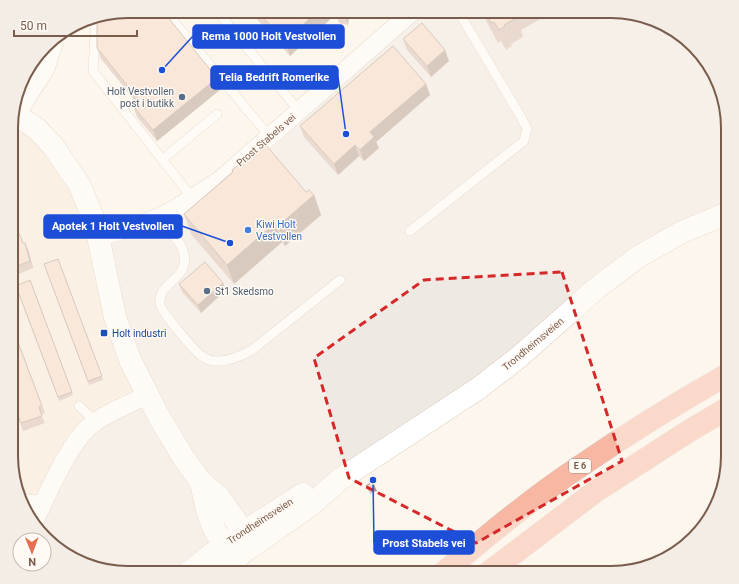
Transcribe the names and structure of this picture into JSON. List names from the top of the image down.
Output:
{
  "streets": {
    "highway": ["E 6"],
    "main road": ["Trondheimsveien"],
    "street": ["Prost Stabels vei"]
  },
  "places": {
    "other": [
      "Rema 1000 Holt Vestvollen",
      "Holt Vestvollen post i butikk",
      "Telia Bedrift Romerike",
      "Kiwi Holt Vestvollen",
      "Apotek 1 Holt Vestvollen",
      "St1 Skedsmo",
      "Prost Stabels vei"
    ],
    "transit": ["Holt industri"]
  },
  "scale_bar": "50 m",
  "north": "bottom"
}
